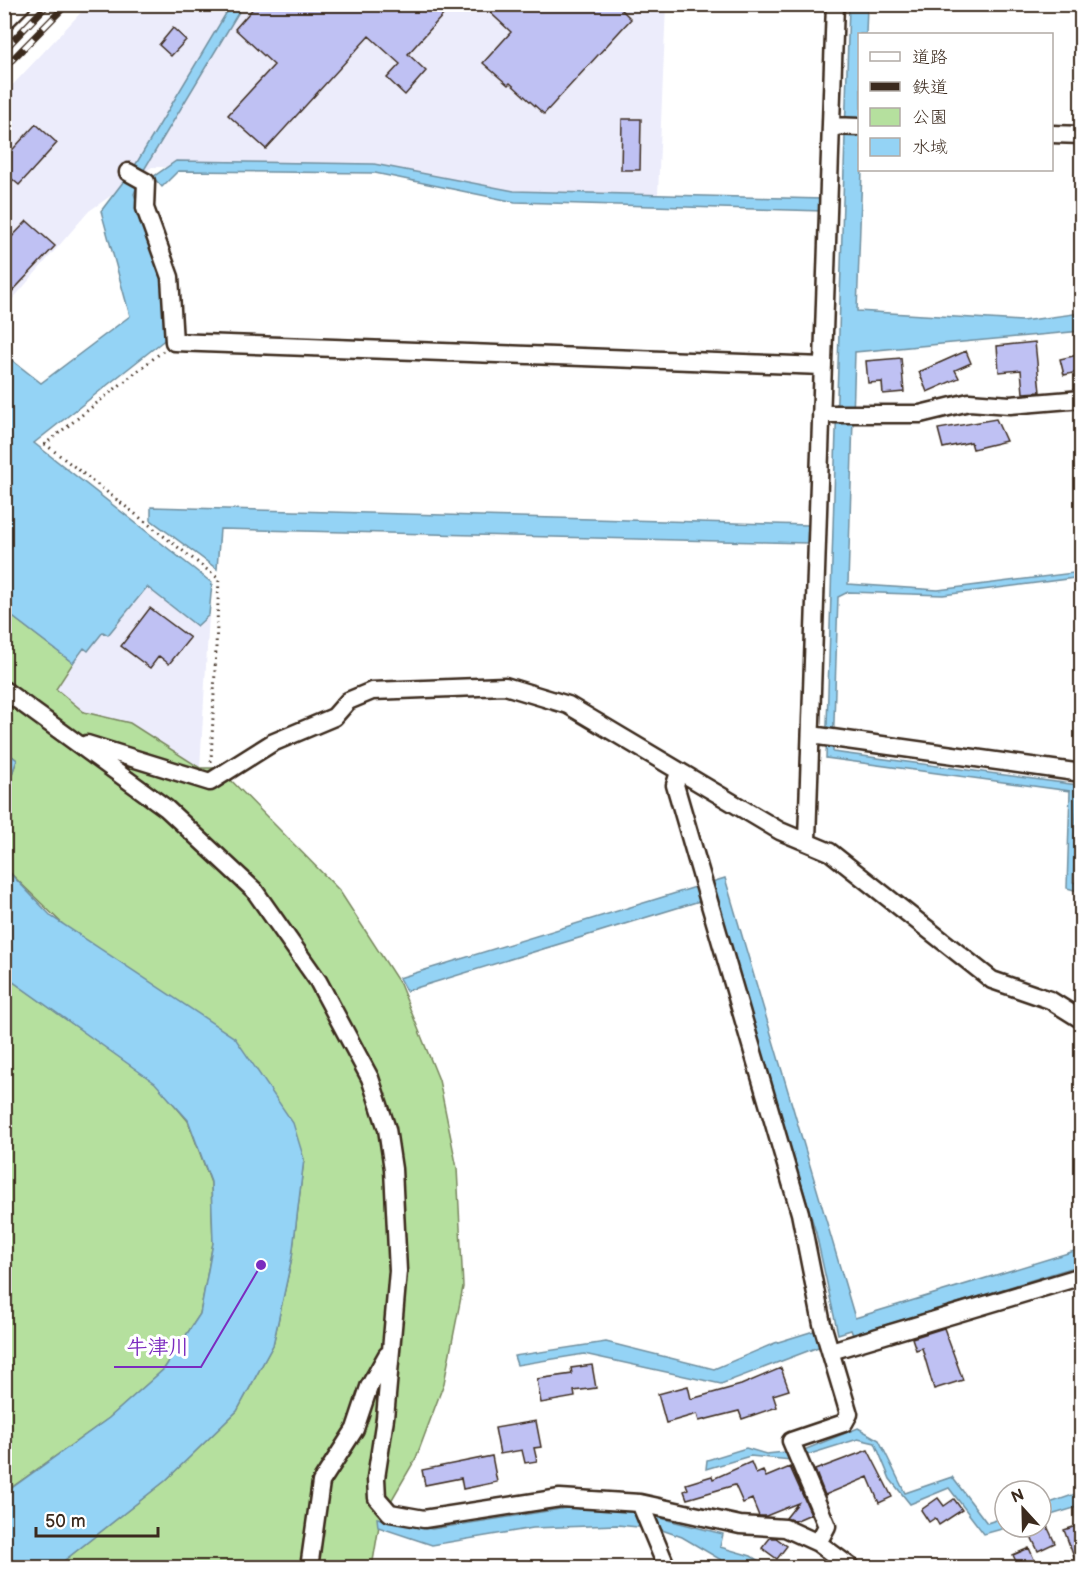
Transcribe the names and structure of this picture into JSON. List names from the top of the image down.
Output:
{
  "places": ["牛津川"],
  "legend": [
    "道路",
    "鉄道",
    "公園",
    "水域"
  ],
  "scale_bar": "50 m",
  "north": "top"
}
